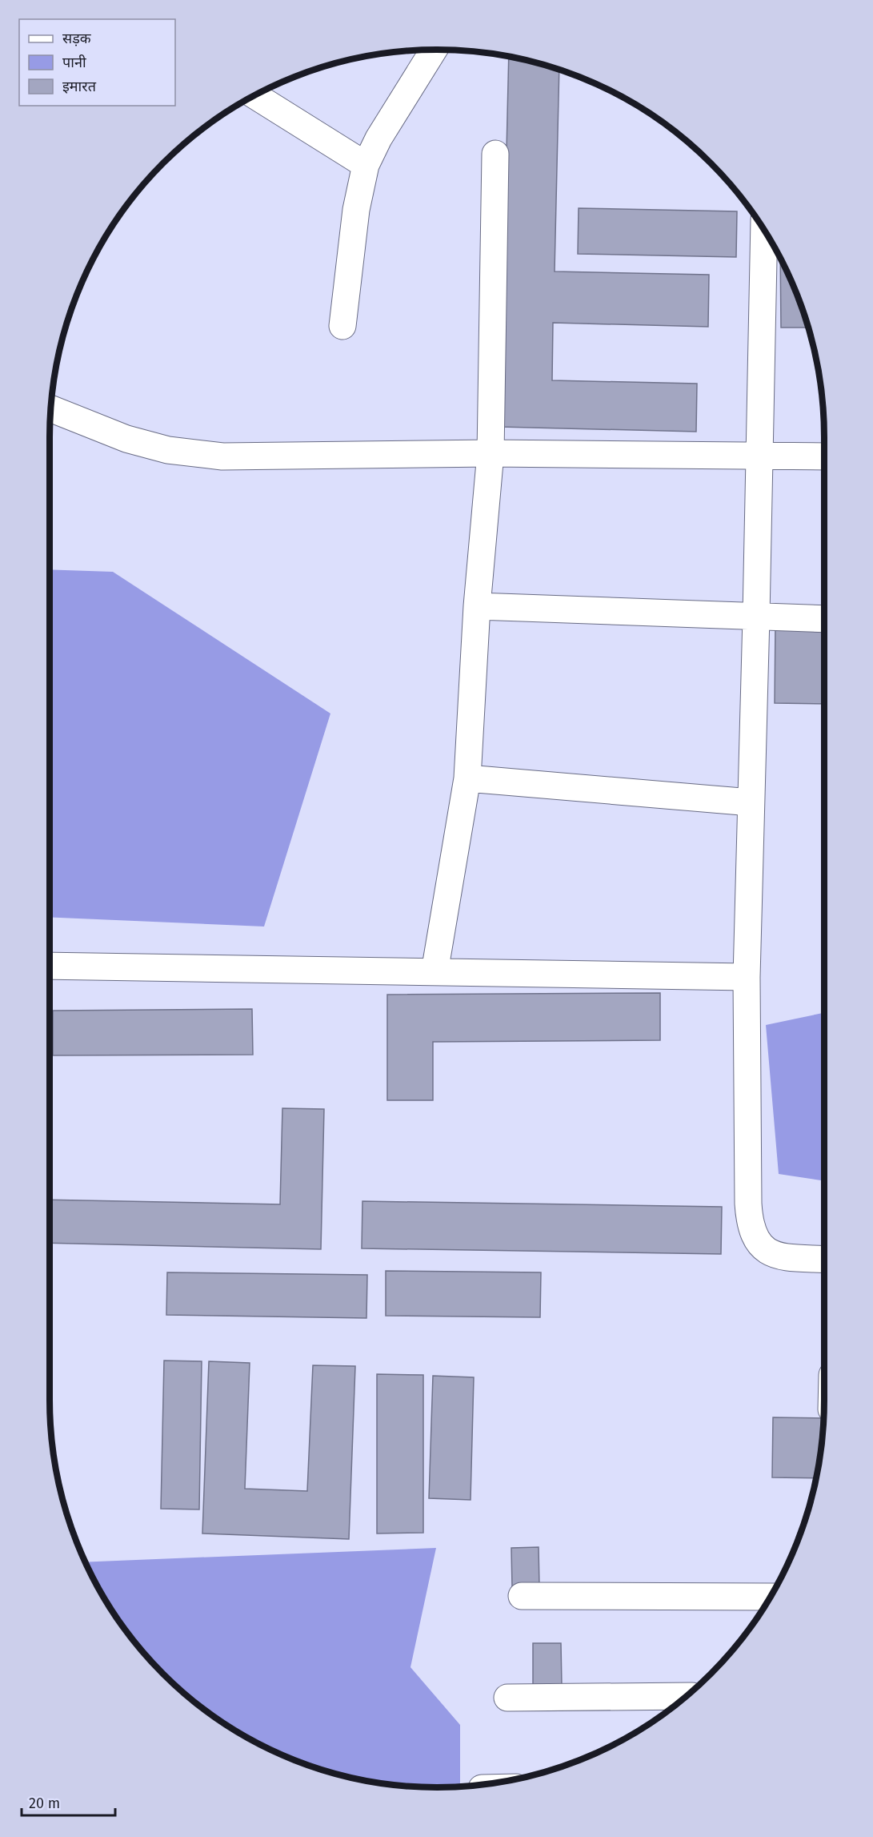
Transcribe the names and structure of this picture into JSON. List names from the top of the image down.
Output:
{
  "legend": ["सड़क", "पानी", "इमारत"],
  "scale_bar": "20 m"
}
